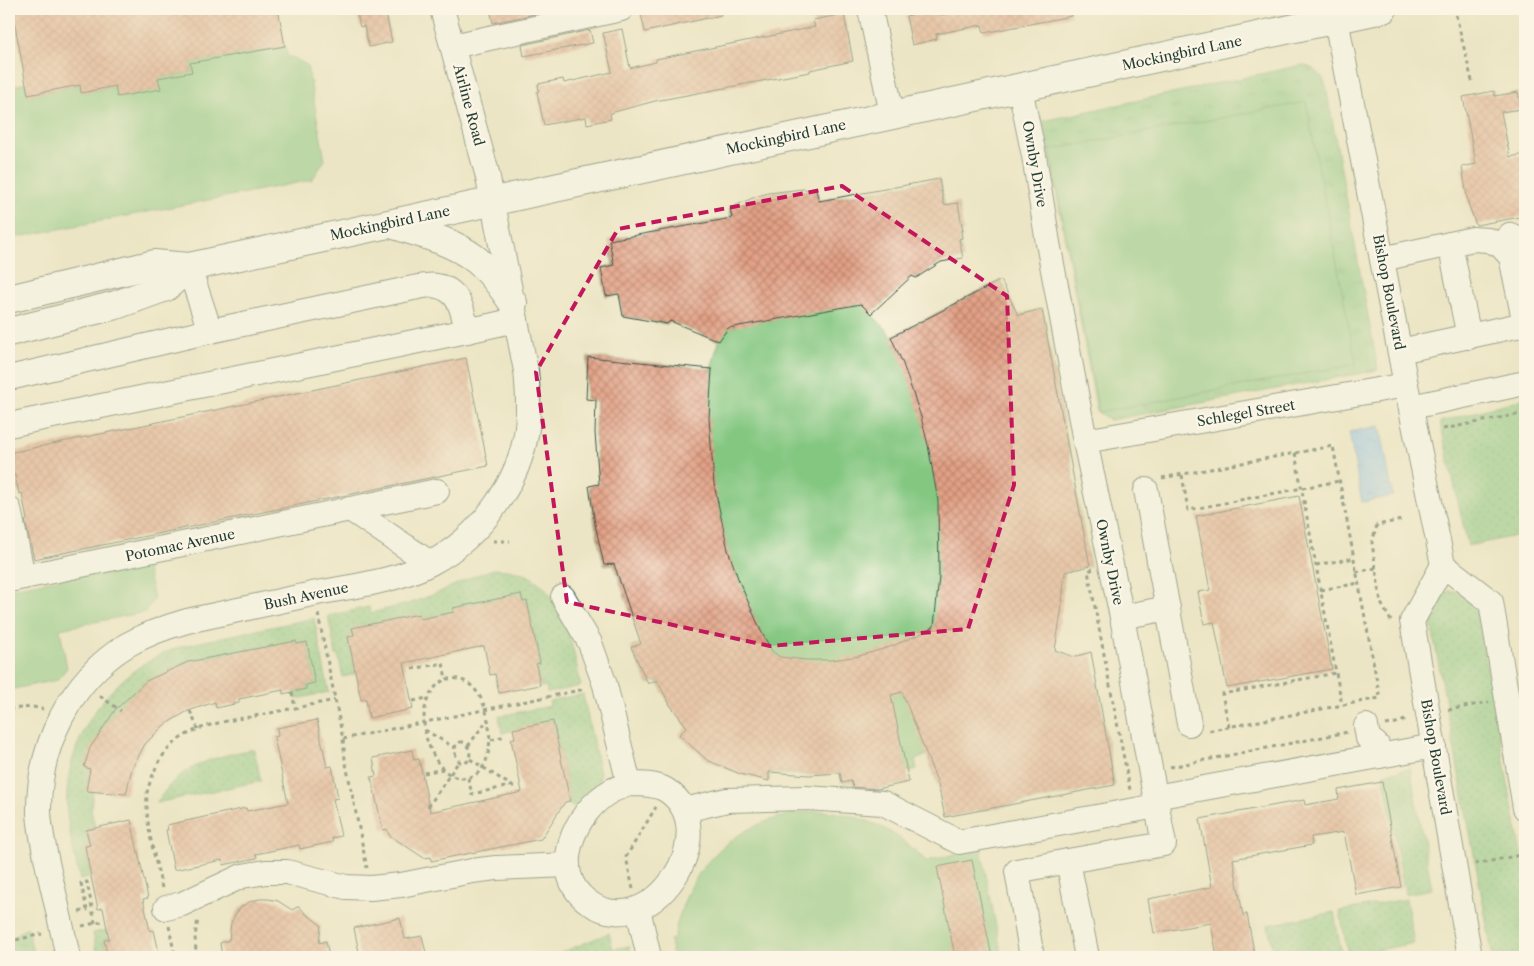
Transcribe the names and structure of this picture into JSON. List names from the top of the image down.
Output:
{
  "streets": {
    "main road": ["Mockingbird Lane"],
    "street": [
      "Airline Road",
      "Ownby Drive",
      "Bishop Boulevard",
      "Schlegel Street",
      "Potomac Avenue",
      "Bush Avenue"
    ]
  },
  "crossings": [
    ["Mockingbird Lane", "Airline Road"],
    ["Mockingbird Lane", "Ownby Drive"],
    ["Mockingbird Lane", "Bishop Boulevard"],
    ["Mockingbird Lane", "Bush Avenue"],
    ["Airline Road", "Bush Avenue"],
    ["Ownby Drive", "Schlegel Street"],
    ["Bishop Boulevard", "Schlegel Street"]
  ]
}
